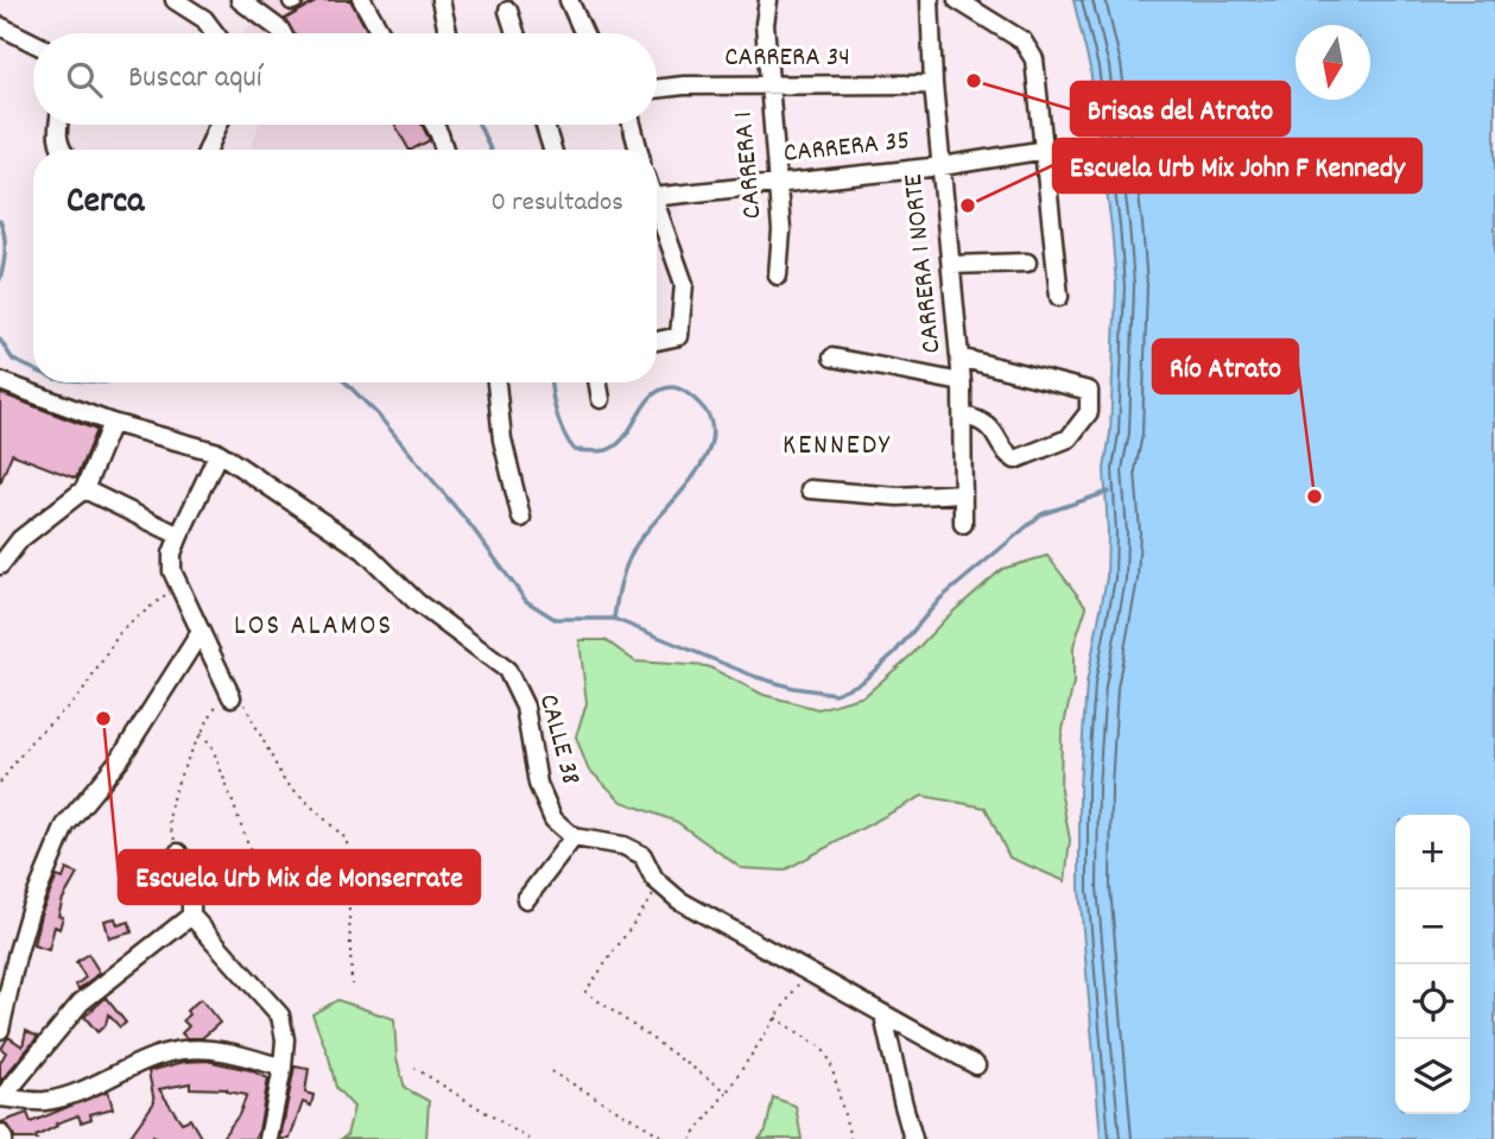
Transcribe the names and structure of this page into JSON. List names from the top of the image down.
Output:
{
  "streets": {
    "street": [
      "CARRERA 34",
      "CARRERA 35",
      "CARRERA 1",
      "CARRERA 1 NORTE",
      "CALLE 38"
    ]
  },
  "crossings": [
    ["CARRERA 34", "CARRERA 1"],
    ["CARRERA 34", "CARRERA 1 NORTE"],
    ["CARRERA 35", "CARRERA 1"],
    ["CARRERA 35", "CARRERA 1 NORTE"]
  ],
  "districts": ["KENNEDY", "LOS ALAMOS"],
  "places": [
    "Brisas del Atrato",
    "Escuela Urb Mix John F Kennedy",
    "Río Atrato",
    "Escuela Urb Mix de Monserrate"
  ],
  "north": "bottom",
  "page": {
    "search": "Buscar aquí",
    "heading": ["Cerca", "0 resultados"],
    "map_buttons": ["+", "−"]
  }
}
